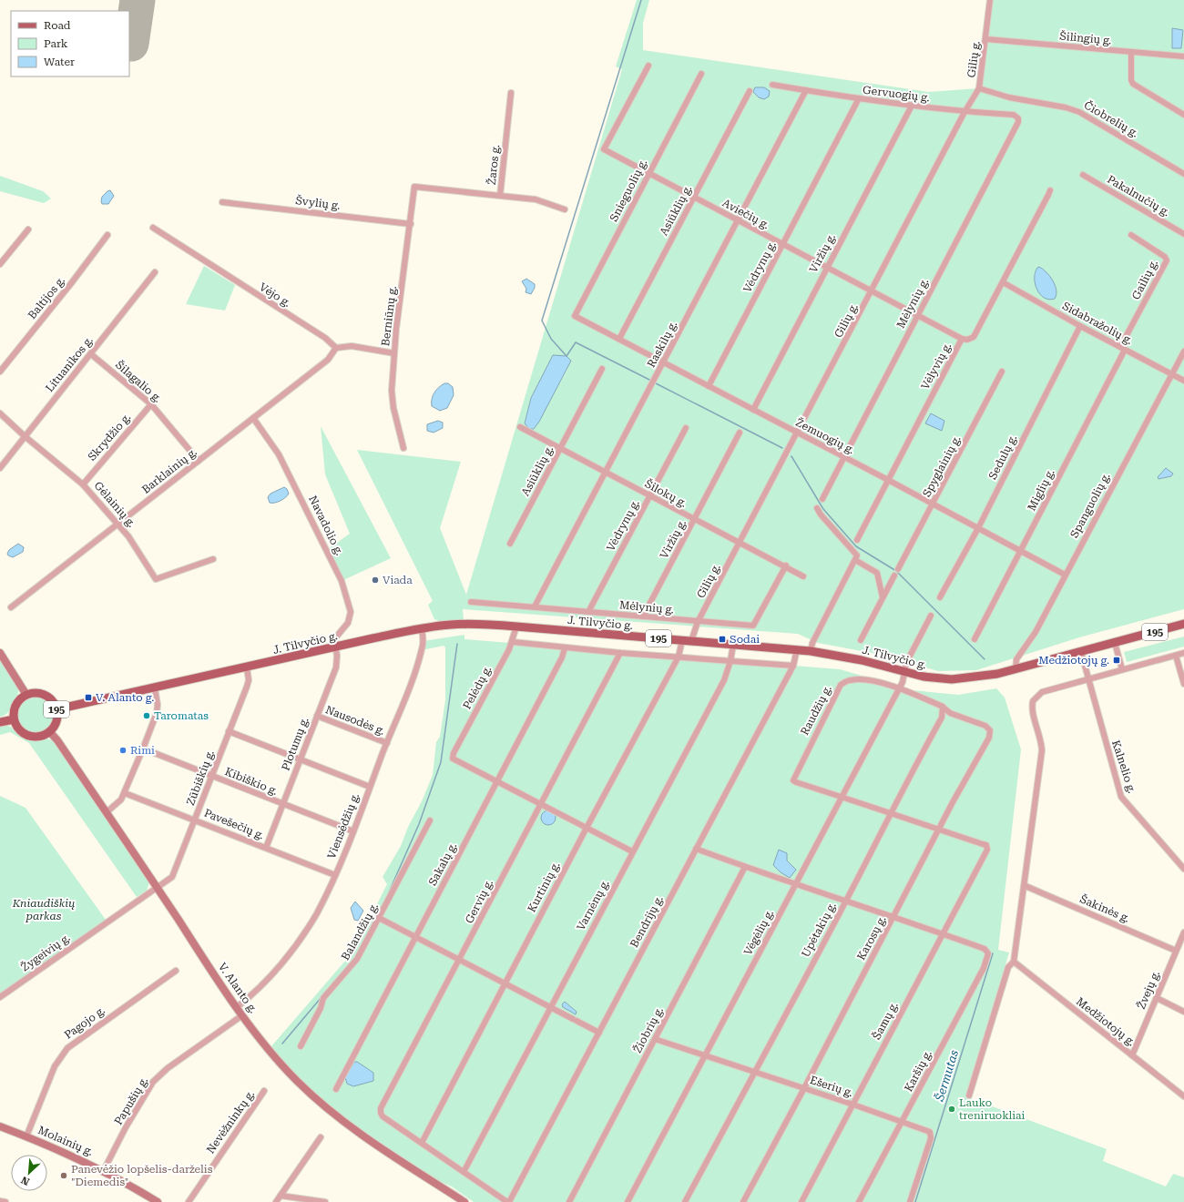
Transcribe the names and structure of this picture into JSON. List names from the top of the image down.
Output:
{
  "streets": {
    "main road": [
      "J. Tilvyčio g.",
      "195",
      "V. Alanto g.",
      "Molainių g."
    ],
    "street": [
      "Šilingių g.",
      "Gilių g.",
      "Gervuogių g.",
      "Čiobrelių g.",
      "Žaros g.",
      "Snieguolių g.",
      "Pakalnučių g.",
      "Švylių g.",
      "Asiūklių g.",
      "Aviečių g.",
      "Viržių g.",
      "Vėdrynų g.",
      "Gailių g.",
      "Vėjo g.",
      "Baltijos g.",
      "Mėlynių g.",
      "Berniūnų g.",
      "Sidabražolių g.",
      "Raskilų g.",
      "Lituanikos g.",
      "Vėlyvių g.",
      "Šilagalio g.",
      "Žemuogių g.",
      "Skrydžio g.",
      "Sedulų g.",
      "Spyglainių g.",
      "Barklainių g.",
      "Miglių g.",
      "Šilokų g.",
      "Gėlainių g.",
      "Spanguolių g.",
      "Navadolio g.",
      "Pelėdų g.",
      "Raudžių g.",
      "Nausodės g.",
      "Plotumų g.",
      "Kalnelio g.",
      "Zūbiškių g.",
      "Kibiškio g.",
      "Pavešečių g.",
      "Viensėdžių g.",
      "Sakalų g.",
      "Kurtinių g.",
      "Gervių g.",
      "Varnėnų g.",
      "Šakinės g.",
      "Bendrijų g.",
      "Upėtakių g.",
      "Balandžių g.",
      "Vėgėlių g.",
      "Karosų g.",
      "Žygeivių g.",
      "Žvejų g.",
      "Šamų g.",
      "Medžiotojų g.",
      "Pagojo g.",
      "Žiobrių g.",
      "Karšių g.",
      "Ešerių g.",
      "Papušių g.",
      "Nevėžninkų g."
    ]
  },
  "crossings": [
    ["Šilingių g.", "Gilių g."],
    ["Gilių g.", "Gervuogių g."],
    ["Gilių g.", "Čiobrelių g."],
    ["Gilių g.", "Aviečių g."],
    ["Gilių g.", "Mėlynių g."],
    ["Gilių g.", "Žemuogių g."],
    ["Gilių g.", "Šilokų g."],
    ["Gilių g.", "J. Tilvyčio g."],
    ["Gervuogių g.", "Viržių g."],
    ["Gervuogių g.", "Vėdrynų g."],
    ["Gervuogių g.", "Mėlynių g."],
    ["Gervuogių g.", "Raskilų g."],
    ["Žaros g.", "Berniūnų g."],
    ["Snieguolių g.", "Aviečių g."],
    ["Snieguolių g.", "Žemuogių g."],
    ["Švylių g.", "Berniūnų g."],
    ["Asiūklių g.", "Aviečių g."],
    ["Asiūklių g.", "Žemuogių g."],
    ["Asiūklių g.", "Šilokų g."],
    ["Aviečių g.", "Viržių g."],
    ["Aviečių g.", "Vėdrynų g."],
    ["Aviečių g.", "Mėlynių g."],
    ["Aviečių g.", "Raskilų g."],
    ["Aviečių g.", "Vėlyvių g."],
    ["Viržių g.", "Mėlynių g."],
    ["Viržių g.", "Žemuogių g."],
    ["Viržių g.", "Šilokų g."],
    ["Vėdrynų g.", "Mėlynių g."],
    ["Vėdrynų g.", "Žemuogių g."],
    ["Vėdrynų g.", "Šilokų g."],
    ["Gailių g.", "Sidabražolių g."],
    ["Gailių g.", "Miglių g."],
    ["Vėjo g.", "Barklainių g."],
    ["Mėlynių g.", "Raskilų g."],
    ["Mėlynių g.", "Žemuogių g."],
    ["Mėlynių g.", "Šilokų g."],
    ["Sidabražolių g.", "Vėlyvių g."],
    ["Sidabražolių g.", "Sedulų g."],
    ["Sidabražolių g.", "Miglių g."],
    ["Sidabražolių g.", "Spanguolių g."],
    ["Raskilų g.", "Žemuogių g."],
    ["Raskilų g.", "Šilokų g."],
    ["Lituanikos g.", "Šilagalio g."],
    ["Lituanikos g.", "Gėlainių g."],
    ["Vėlyvių g.", "Žemuogių g."],
    ["Šilagalio g.", "Skrydžio g."],
    ["Šilagalio g.", "Barklainių g."],
    ["Žemuogių g.", "Sedulų g."],
    ["Žemuogių g.", "Spyglainių g."],
    ["Žemuogių g.", "Miglių g."],
    ["Žemuogių g.", "Spanguolių g."],
    ["Skrydžio g.", "Gėlainių g."],
    ["Barklainių g.", "Gėlainių g."],
    ["Barklainių g.", "Navadolio g."],
    ["Spanguolių g.", "J. Tilvyčio g."],
    ["Navadolio g.", "J. Tilvyčio g."],
    ["Navadolio g.", "Plotumų g."],
    ["J. Tilvyčio g.", "195"],
    ["J. Tilvyčio g.", "Pelėdų g."],
    ["J. Tilvyčio g.", "Plotumų g."],
    ["J. Tilvyčio g.", "Kalnelio g."],
    ["J. Tilvyčio g.", "Zūbiškių g."],
    ["J. Tilvyčio g.", "Viensėdžių g."],
    ["J. Tilvyčio g.", "Kurtinių g."],
    ["J. Tilvyčio g.", "Varnėnų g."],
    ["J. Tilvyčio g.", "Bendrijų g."],
    ["J. Tilvyčio g.", "Vėgėlių g."],
    ["J. Tilvyčio g.", "V. Alanto g."],
    ["195", "V. Alanto g."],
    ["Pelėdų g.", "Sakalų g."],
    ["Raudžių g.", "Vėgėlių g."],
    ["Nausodės g.", "Plotumų g."],
    ["Nausodės g.", "Viensėdžių g."],
    ["Plotumų g.", "Kibiškio g."],
    ["Plotumų g.", "Pavešečių g."],
    ["Zūbiškių g.", "Kibiškio g."],
    ["Zūbiškių g.", "Pavešečių g."],
    ["Zūbiškių g.", "Žygeivių g."],
    ["Zūbiškių g.", "V. Alanto g."],
    ["Kibiškio g.", "Viensėdžių g."],
    ["Pavešečių g.", "Viensėdžių g."],
    ["Viensėdžių g.", "V. Alanto g."],
    ["Kurtinių g.", "Gervių g."],
    ["Gervių g.", "Varnėnų g."],
    ["Gervių g.", "Bendrijų g."],
    ["Šakinės g.", "Žvejų g."],
    ["Upėtakių g.", "Karosų g."],
    ["Upėtakių g.", "Ešerių g."],
    ["Vėgėlių g.", "Ešerių g."],
    ["Karosų g.", "Šamų g."],
    ["Karosų g.", "Ešerių g."],
    ["Žygeivių g.", "V. Alanto g."],
    ["V. Alanto g.", "Papušių g."],
    ["Žvejų g.", "Medžiotojų g."],
    ["Šamų g.", "Karšių g."],
    ["Šamų g.", "Ešerių g."],
    ["Pagojo g.", "Molainių g."],
    ["Žiobrių g.", "Ešerių g."],
    ["Karšių g.", "Ešerių g."],
    ["Papušių g.", "Molainių g."]
  ],
  "water": ["Šermutas"],
  "parks": ["Kniaudiškių parkas"],
  "places": {
    "other": [
      "Viada",
      "Taromatas",
      "Rimi",
      "Lauko treniruokliai",
      "Panevėžio lopšelis-darželis \"Diemedis\""
    ],
    "transit": ["Sodai", "Medžiotojų g.", "V. Alanto g."]
  },
  "legend": ["Road", "Park", "Water"],
  "north": "bottom left"
}
